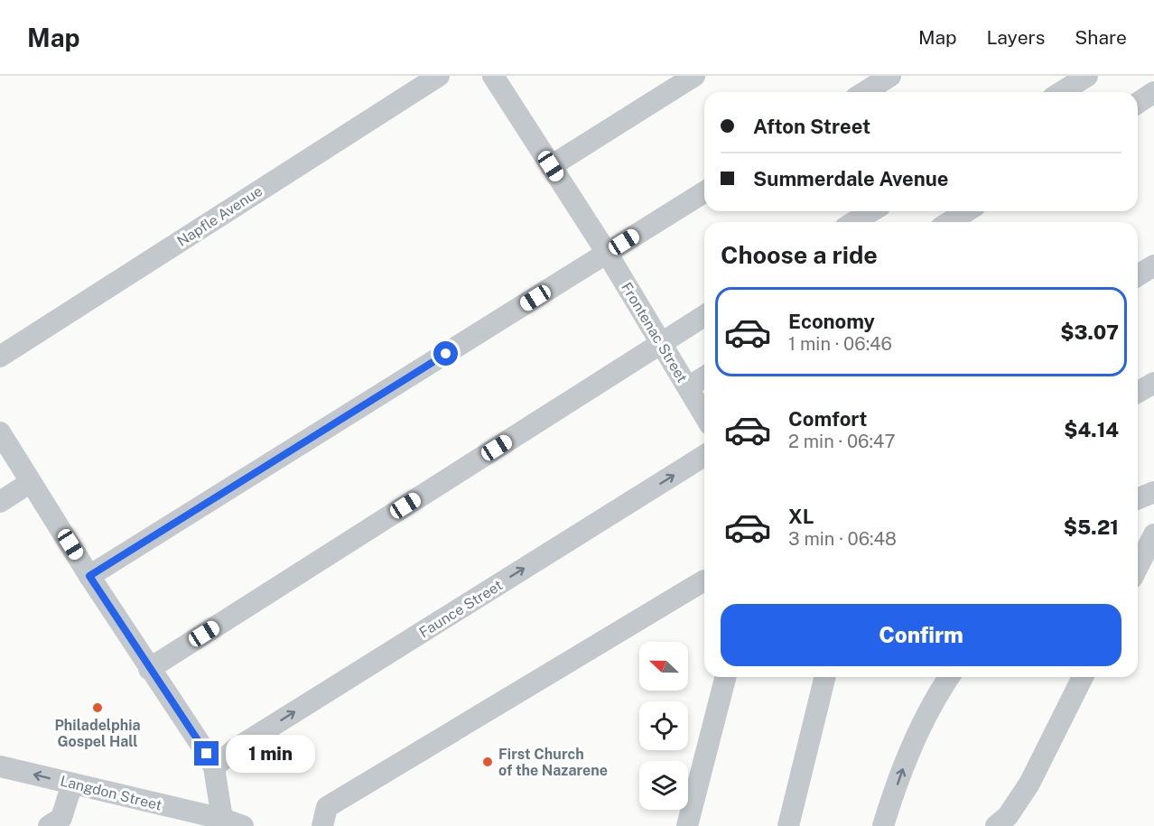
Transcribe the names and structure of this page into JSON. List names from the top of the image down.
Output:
{
  "streets": {
    "street": [
      "Napfle Avenue",
      "Frontenac Street",
      "Faunce Street",
      "Langdon Street"
    ]
  },
  "places": ["Philadelphia Gospel Hall", "First Church of the Nazarene"],
  "north": "left",
  "page": {
    "header": "Map",
    "nav": ["Map", "Layers", "Share"],
    "banner": ["Afton Street", "Summerdale Avenue"],
    "heading": "Choose a ride",
    "list": [
      {
        "name": "Economy",
        "note": "1 min · 06:46",
        "value": "$3.07"
      },
      {
        "name": "Comfort",
        "note": "2 min · 06:47",
        "value": "$4.14"
      },
      {
        "name": "XL",
        "note": "3 min · 06:48",
        "value": "$5.21"
      }
    ],
    "buttons": "Confirm",
    "bubble": "1 min"
  }
}
